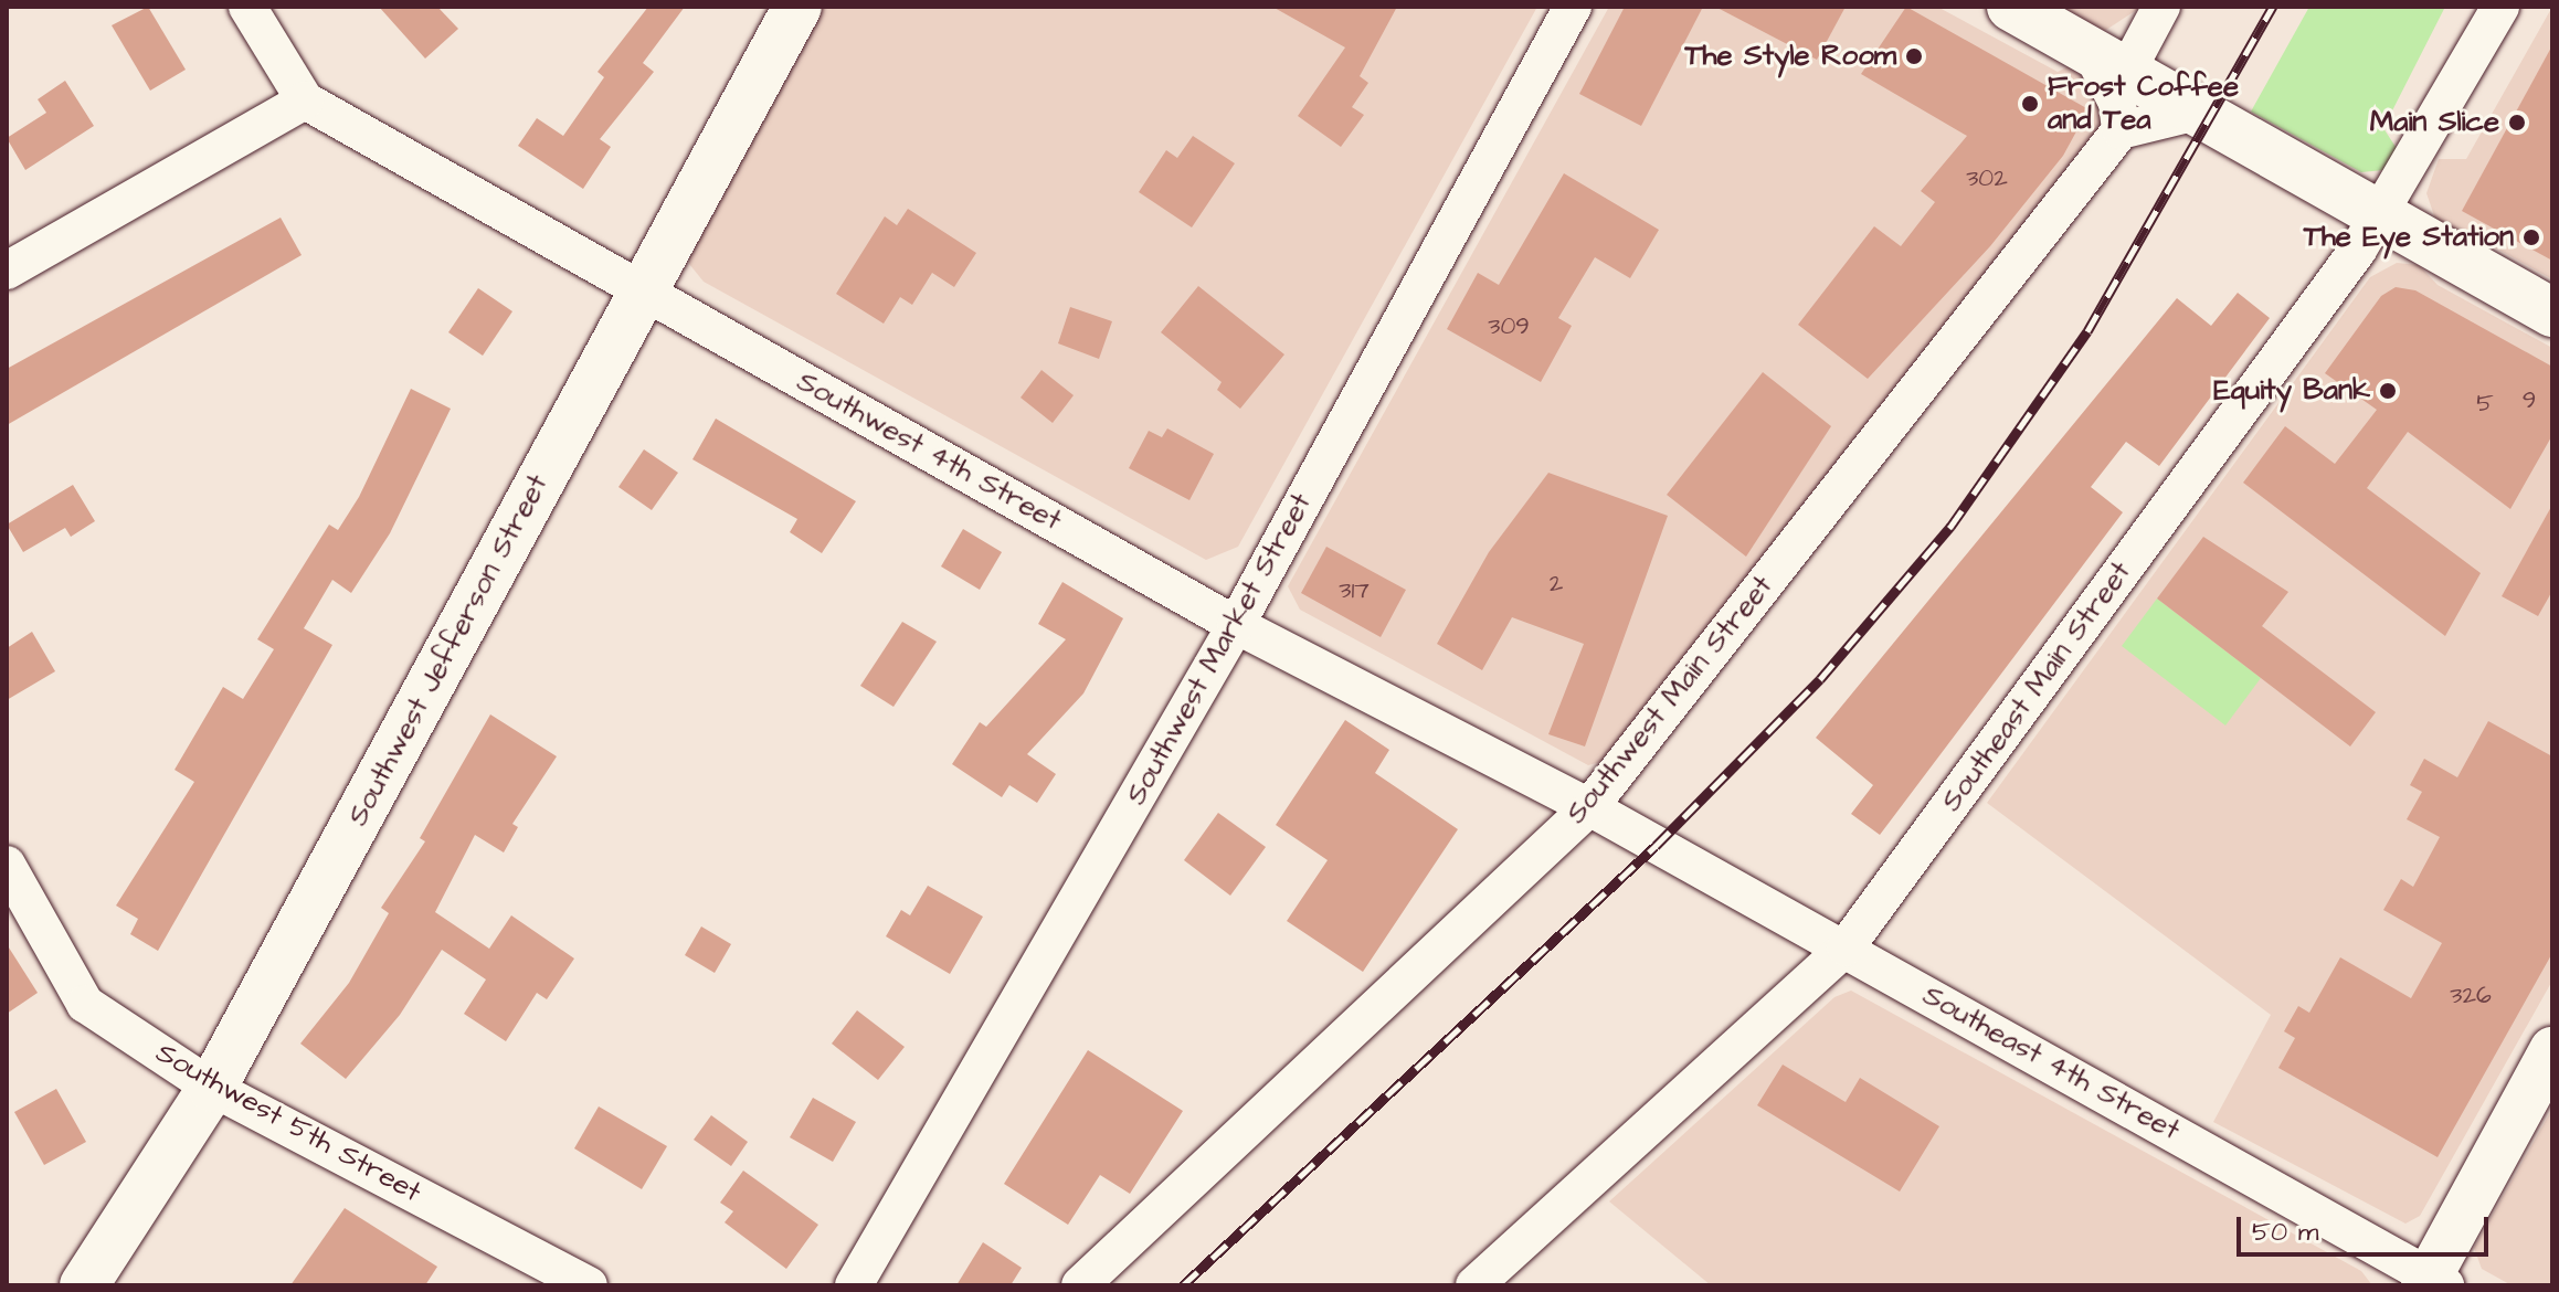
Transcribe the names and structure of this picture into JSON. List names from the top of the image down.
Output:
{
  "streets": {
    "main road": ["Southwest Jefferson Street"],
    "street": [
      "Southwest 4th Street",
      "Southwest Market Street",
      "Southeast Main Street",
      "Southwest Main Street",
      "Southeast 4th Street",
      "Southwest 5th Street"
    ]
  },
  "crossings": [
    ["Southwest 4th Street", "Southwest Market Street"],
    ["Southwest 4th Street", "Southwest Jefferson Street"],
    ["Southwest 4th Street", "Southwest Main Street"],
    ["Southwest 4th Street", "Southeast 4th Street"],
    ["Southwest Jefferson Street", "Southwest 5th Street"],
    ["Southeast Main Street", "Southeast 4th Street"]
  ],
  "places": [
    "The Style Room",
    "Frost Coffee and Tea",
    "Main Slice",
    "The Eye Station",
    "Equity Bank"
  ],
  "house_numbers": [
    "302",
    "309",
    "9",
    "5",
    "2",
    "317",
    "326"
  ],
  "scale_bar": "50 m"
}
